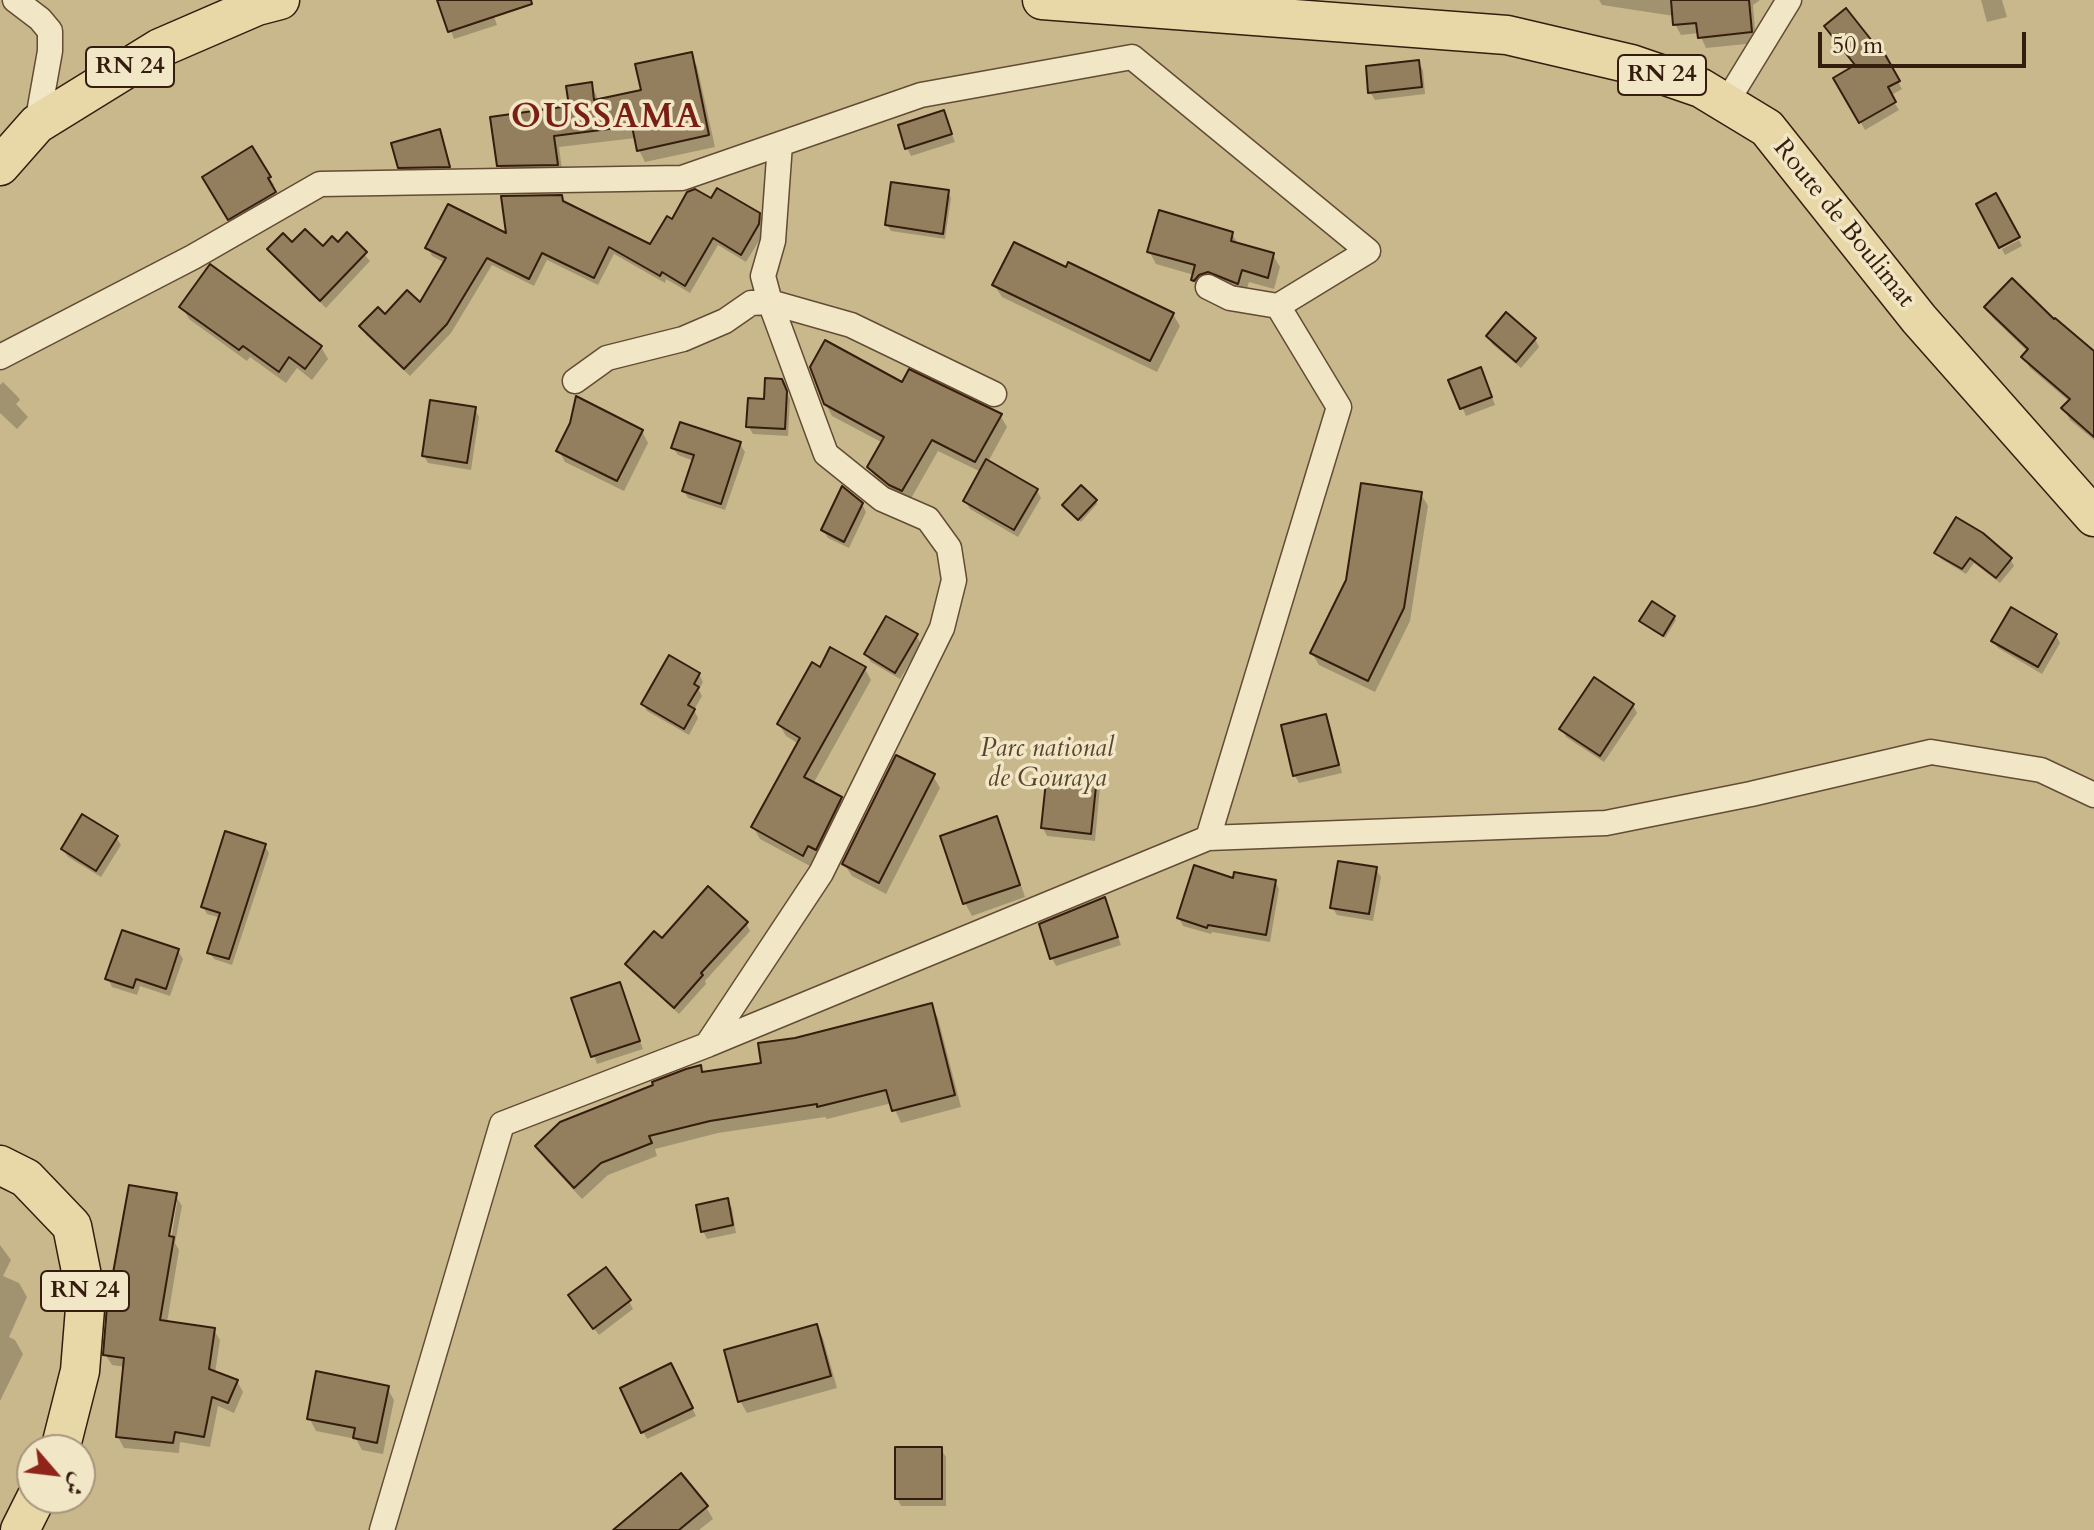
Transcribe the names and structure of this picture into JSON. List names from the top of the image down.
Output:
{
  "streets": {
    "main road": ["RN 24", "Route de Boulimat"]
  },
  "districts": ["OUSSAMA"],
  "parks": ["Parc national de Gouraya"],
  "scale_bar": "50 m",
  "north": "bottom right"
}
